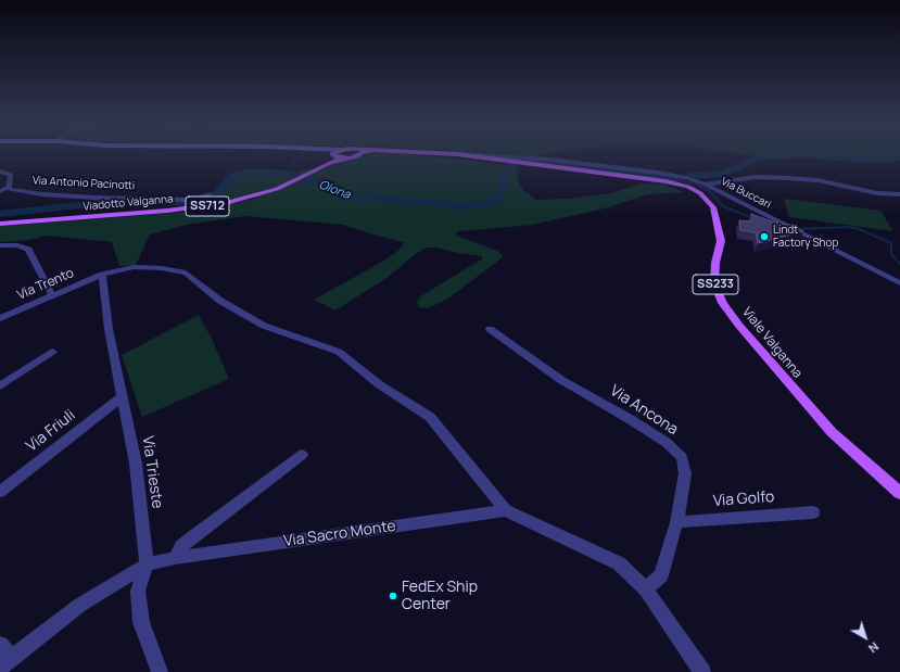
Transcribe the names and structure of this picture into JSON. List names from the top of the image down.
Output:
{
  "streets": {
    "main road": [
      "Viadotto Valganna",
      "SS712",
      "SS233",
      "Viale Valganna"
    ],
    "street": [
      "Via Antonio Pacinotti",
      "Via Buccari",
      "Via Trento",
      "Via Ancona",
      "Via Friuli",
      "Via Trieste",
      "Via Golfo",
      "Via Sacro Monte"
    ]
  },
  "crossings": [
    ["Via Buccari", "Viale Valganna"],
    ["Viadotto Valganna", "SS712"],
    ["Via Trento", "Via Trieste"],
    ["Via Trento", "Via Sacro Monte"],
    ["Via Ancona", "Via Golfo"],
    ["Via Friuli", "Via Trieste"],
    ["Via Trieste", "Via Sacro Monte"]
  ],
  "water": ["Olona"],
  "places": ["Lindt Factory Shop", "FedEx Ship Center"],
  "north": "bottom right"
}
